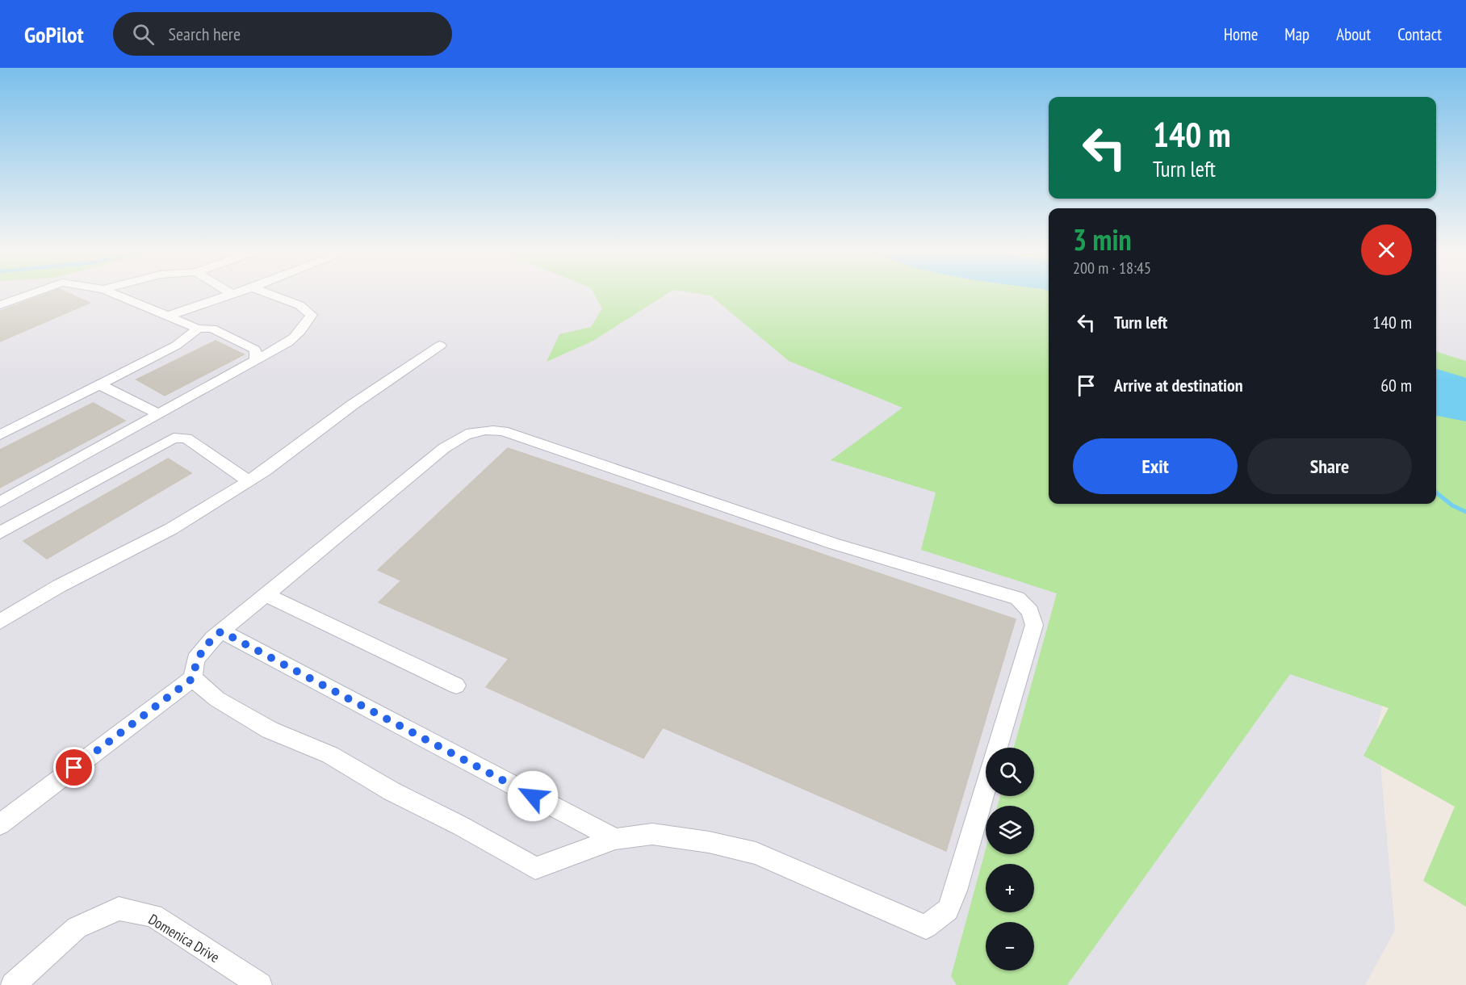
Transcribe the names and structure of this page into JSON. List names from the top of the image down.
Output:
{
  "streets": {
    "street": ["Domenica Drive"]
  },
  "page": {
    "header": "GoPilot",
    "search": "Search here",
    "nav": [
      "Home",
      "Map",
      "About",
      "Contact"
    ],
    "turn": ["140 m", "Turn left"],
    "heading": ["3 min", "200 m · 18:45"],
    "list": [
      {
        "name": "Turn left",
        "value": "140 m"
      },
      {
        "name": "Arrive at destination",
        "value": "60 m"
      }
    ],
    "buttons": ["Exit", "Share"],
    "map_buttons": ["+", "−"]
  }
}
